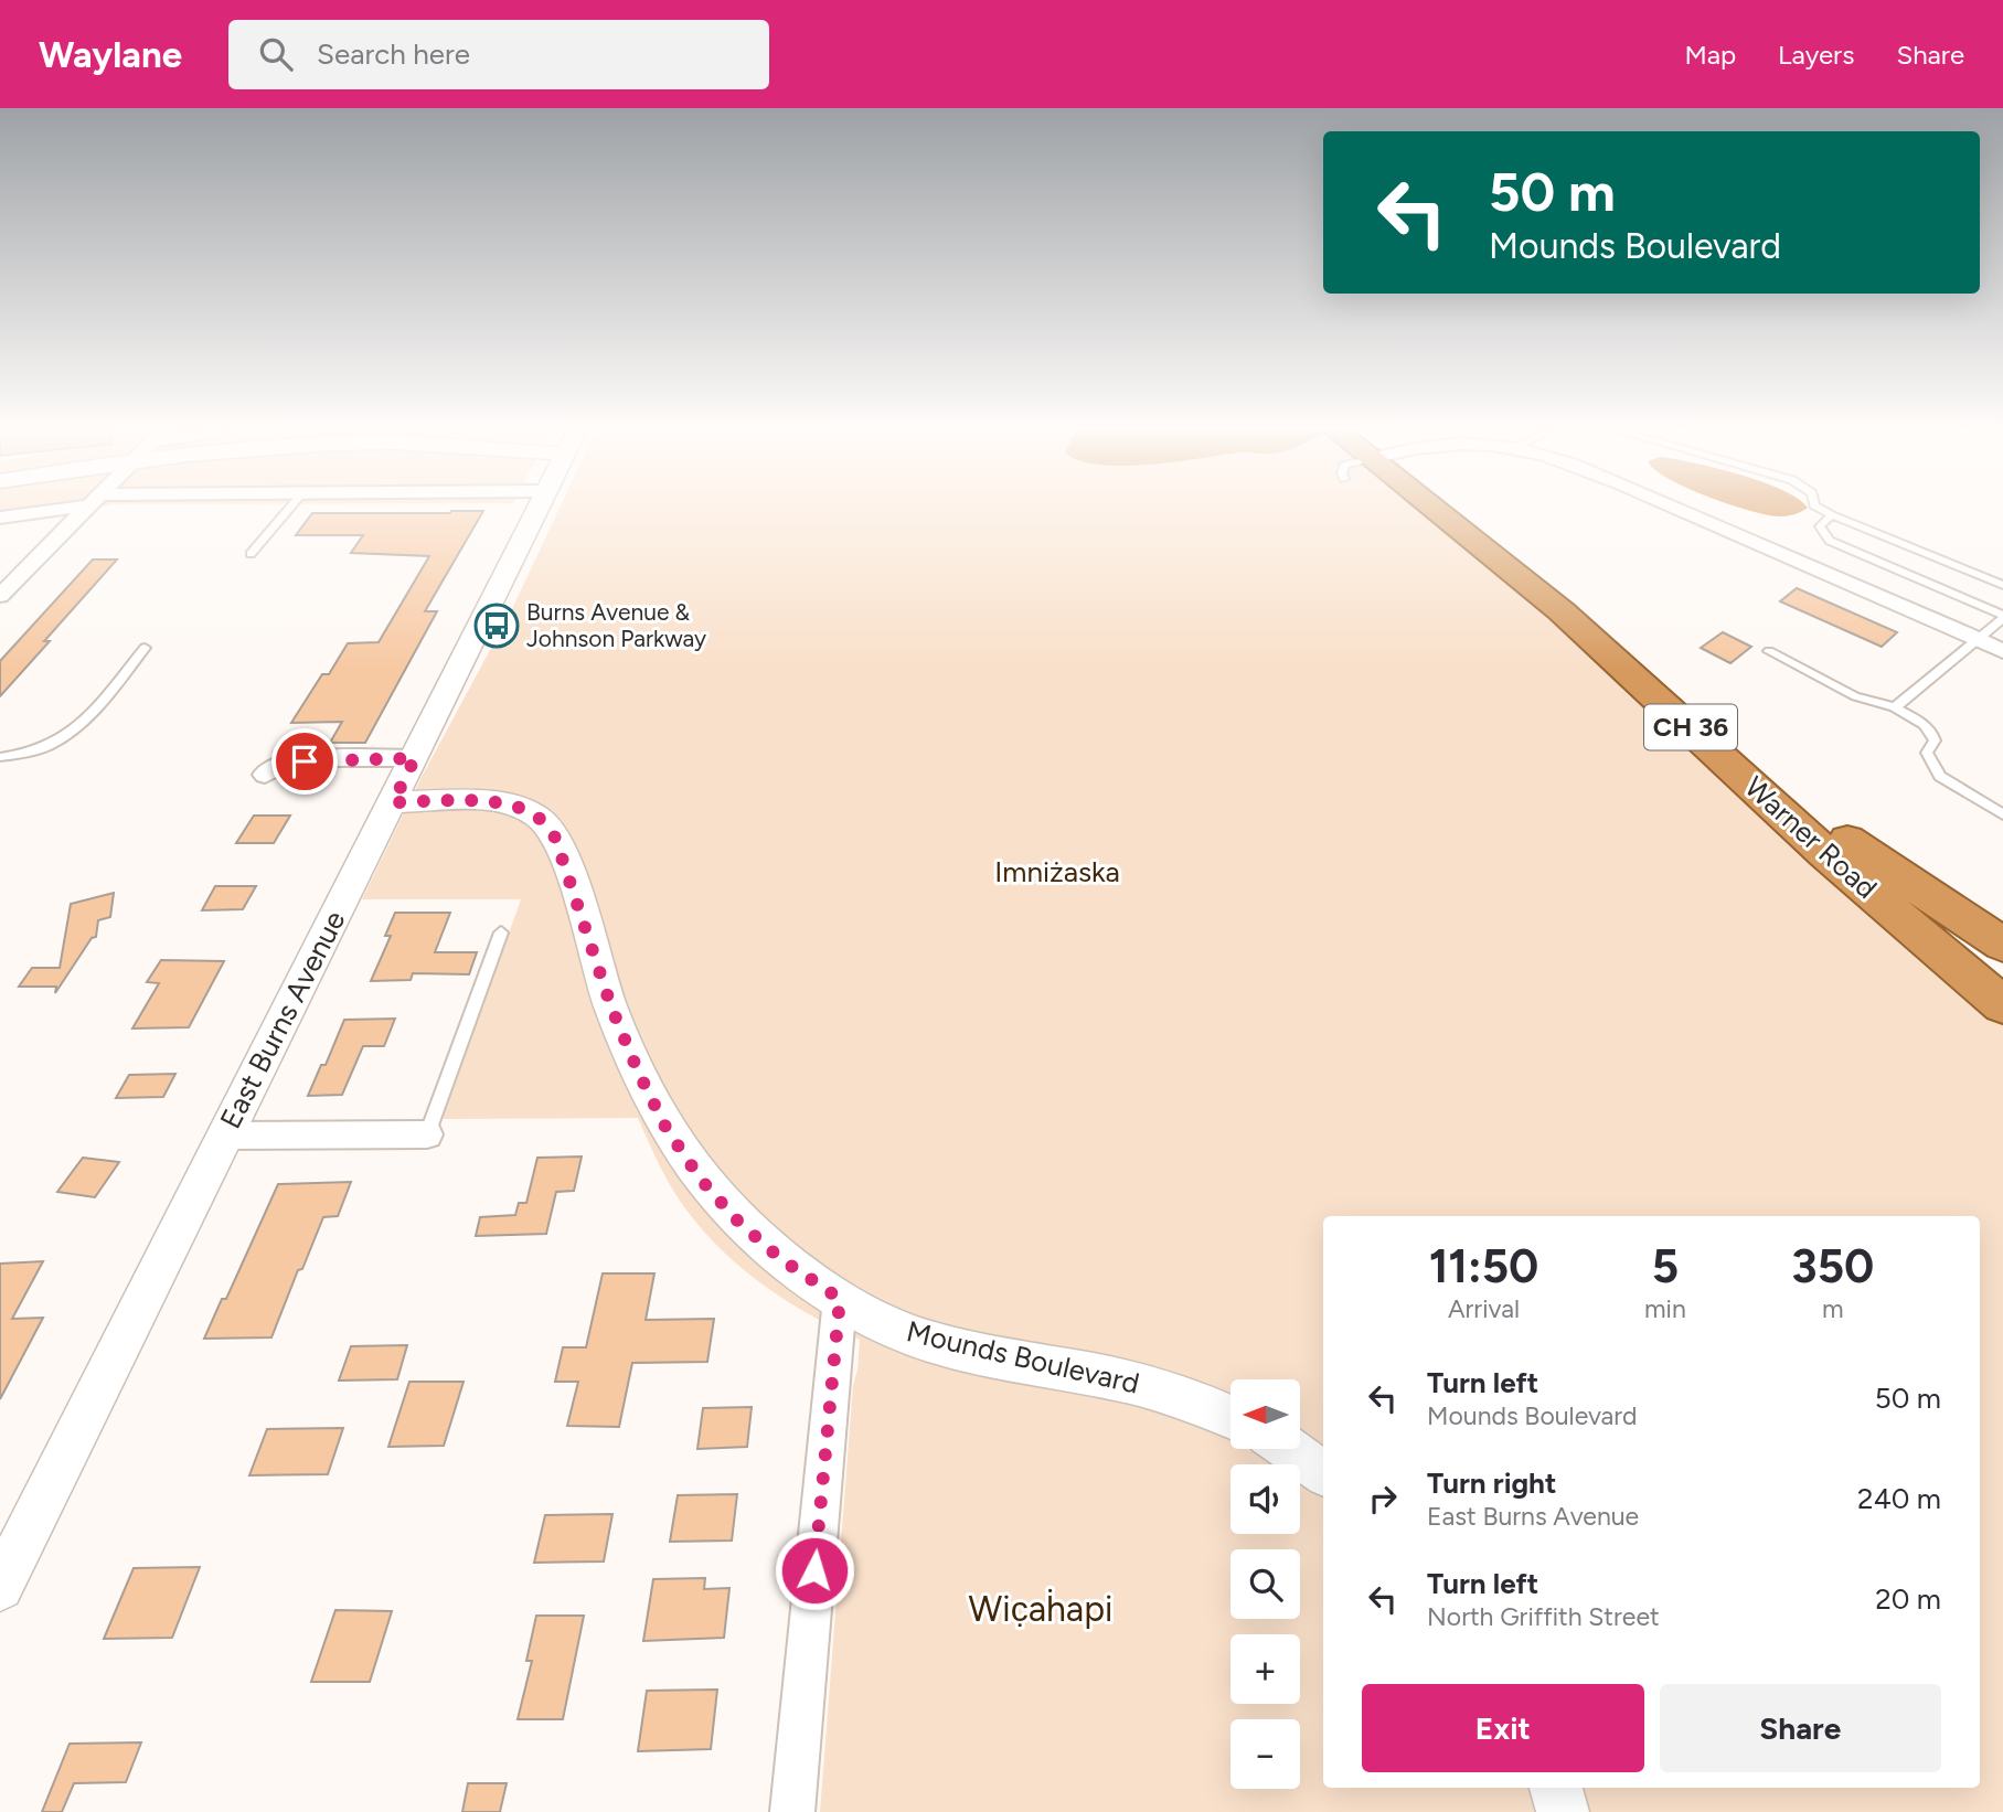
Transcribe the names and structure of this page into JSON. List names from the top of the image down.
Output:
{
  "streets": {
    "highway": ["CH 36", "Warner Road"],
    "street": ["East Burns Avenue", "Mounds Boulevard"]
  },
  "crossings": [
    ["East Burns Avenue", "Mounds Boulevard"]
  ],
  "parks": ["Imniżaska", "Wic̣aḣapi"],
  "places": {
    "bus stop": ["Burns Avenue & Johnson Parkway"]
  },
  "north": "left",
  "page": {
    "header": "Waylane",
    "search": "Search here",
    "nav": ["Map", "Layers", "Share"],
    "turn": ["50 m", "Mounds Boulevard"],
    "eta": [
      "11:50",
      "Arrival",
      "5",
      "min",
      "350",
      "m"
    ],
    "list": [
      {
        "name": "Turn left",
        "note": "Mounds Boulevard",
        "value": "50 m"
      },
      {
        "name": "Turn right",
        "note": "East Burns Avenue",
        "value": "240 m"
      },
      {
        "name": "Turn left",
        "note": "North Griffith Street",
        "value": "20 m"
      }
    ],
    "map_buttons": ["+", "−"],
    "buttons": ["Exit", "Share"]
  }
}
